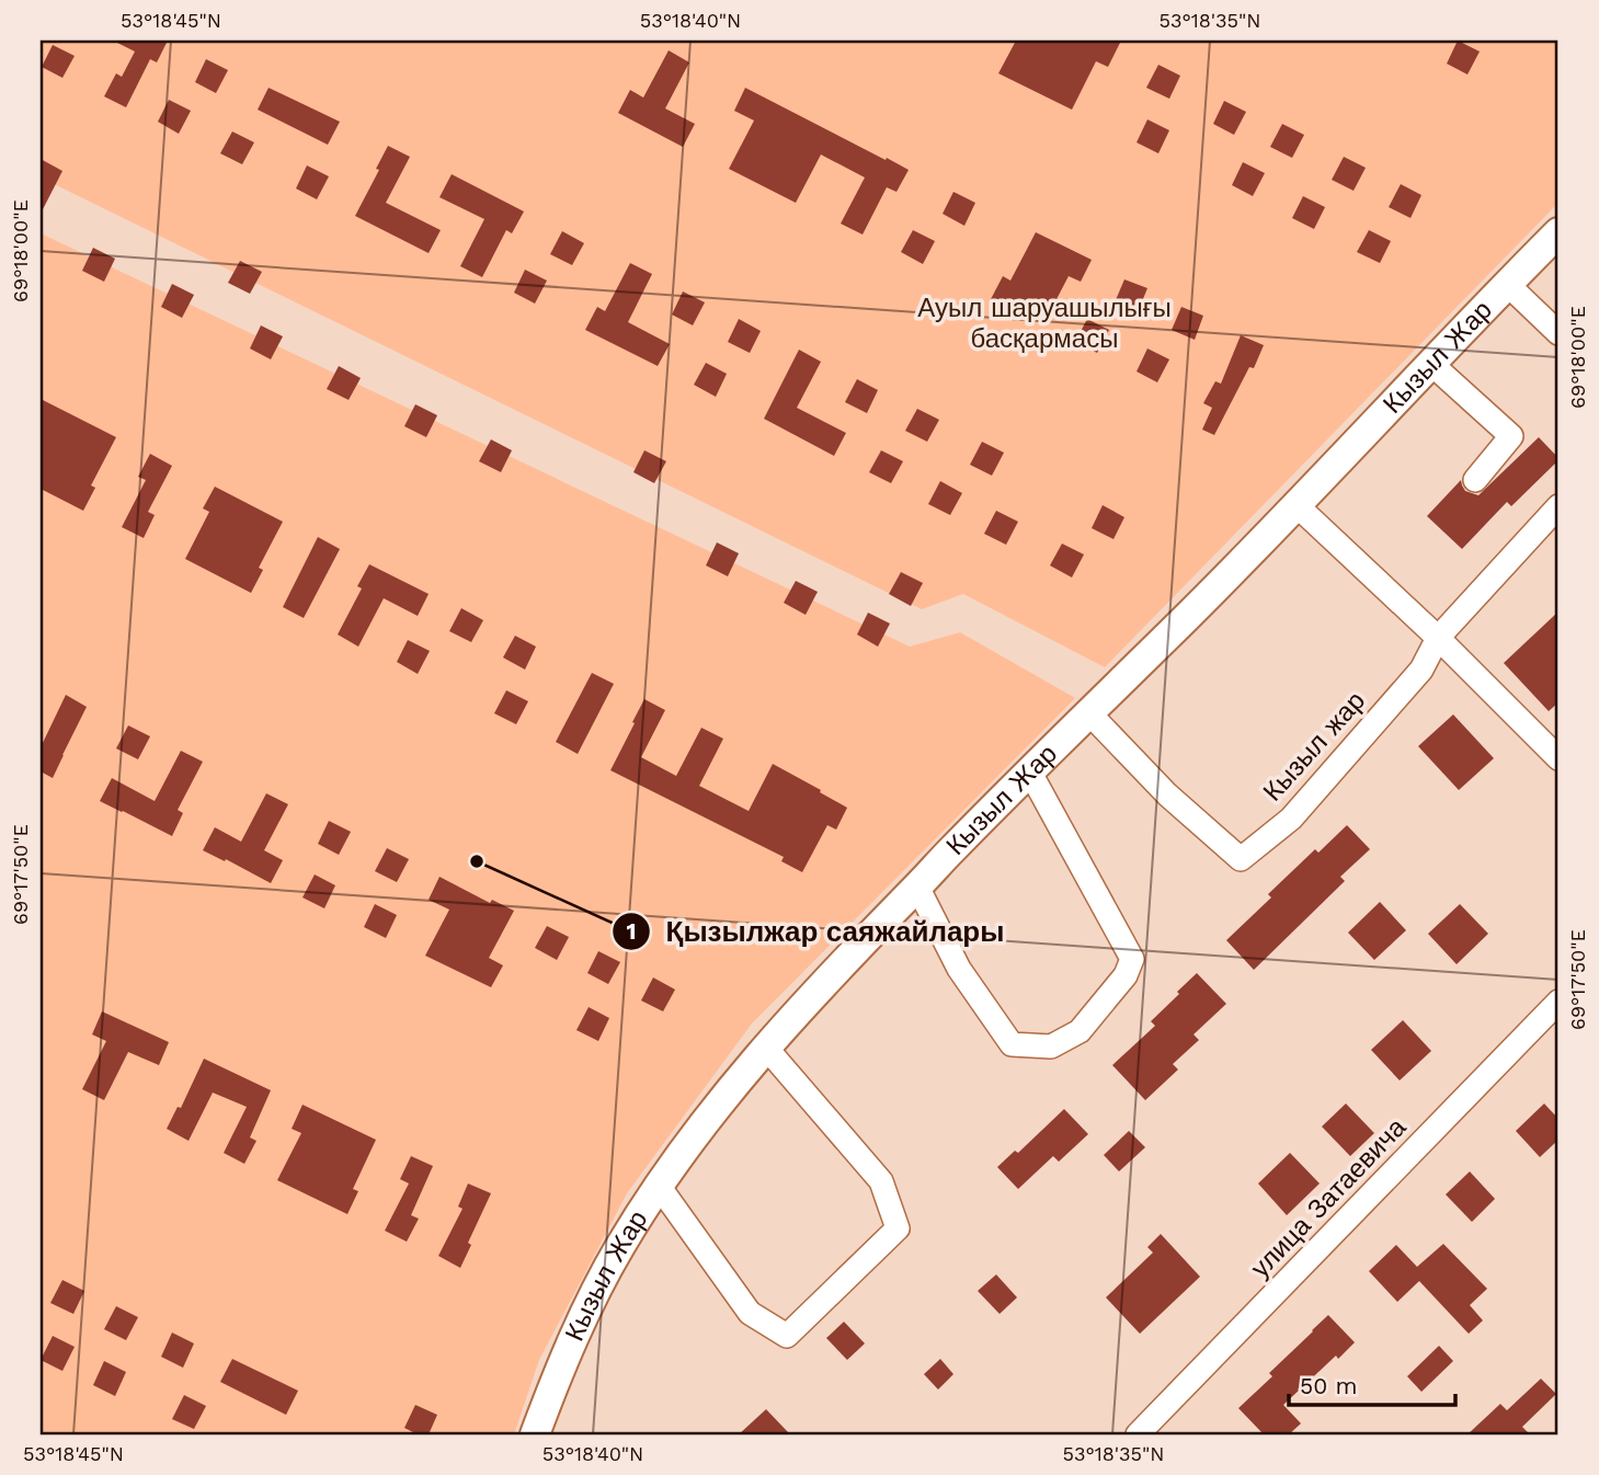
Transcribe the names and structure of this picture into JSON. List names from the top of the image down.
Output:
{
  "streets": {
    "main road": ["Кызыл Жар"],
    "street": ["Кызыл жар", "улица Затаевича"]
  },
  "crossings": [
    ["Кызыл Жар", "Кызыл жар"]
  ],
  "parks": ["Ауыл шаруашылығы басқармасы"],
  "places": ["Қызылжар саяжайлары"],
  "scale_bar": "50 m",
  "coordinates": [
    "53°18'45\"N",
    "53°18'40\"N",
    "53°18'35\"N",
    "69°18'00\"E",
    "69°17'50\"E"
  ]
}
